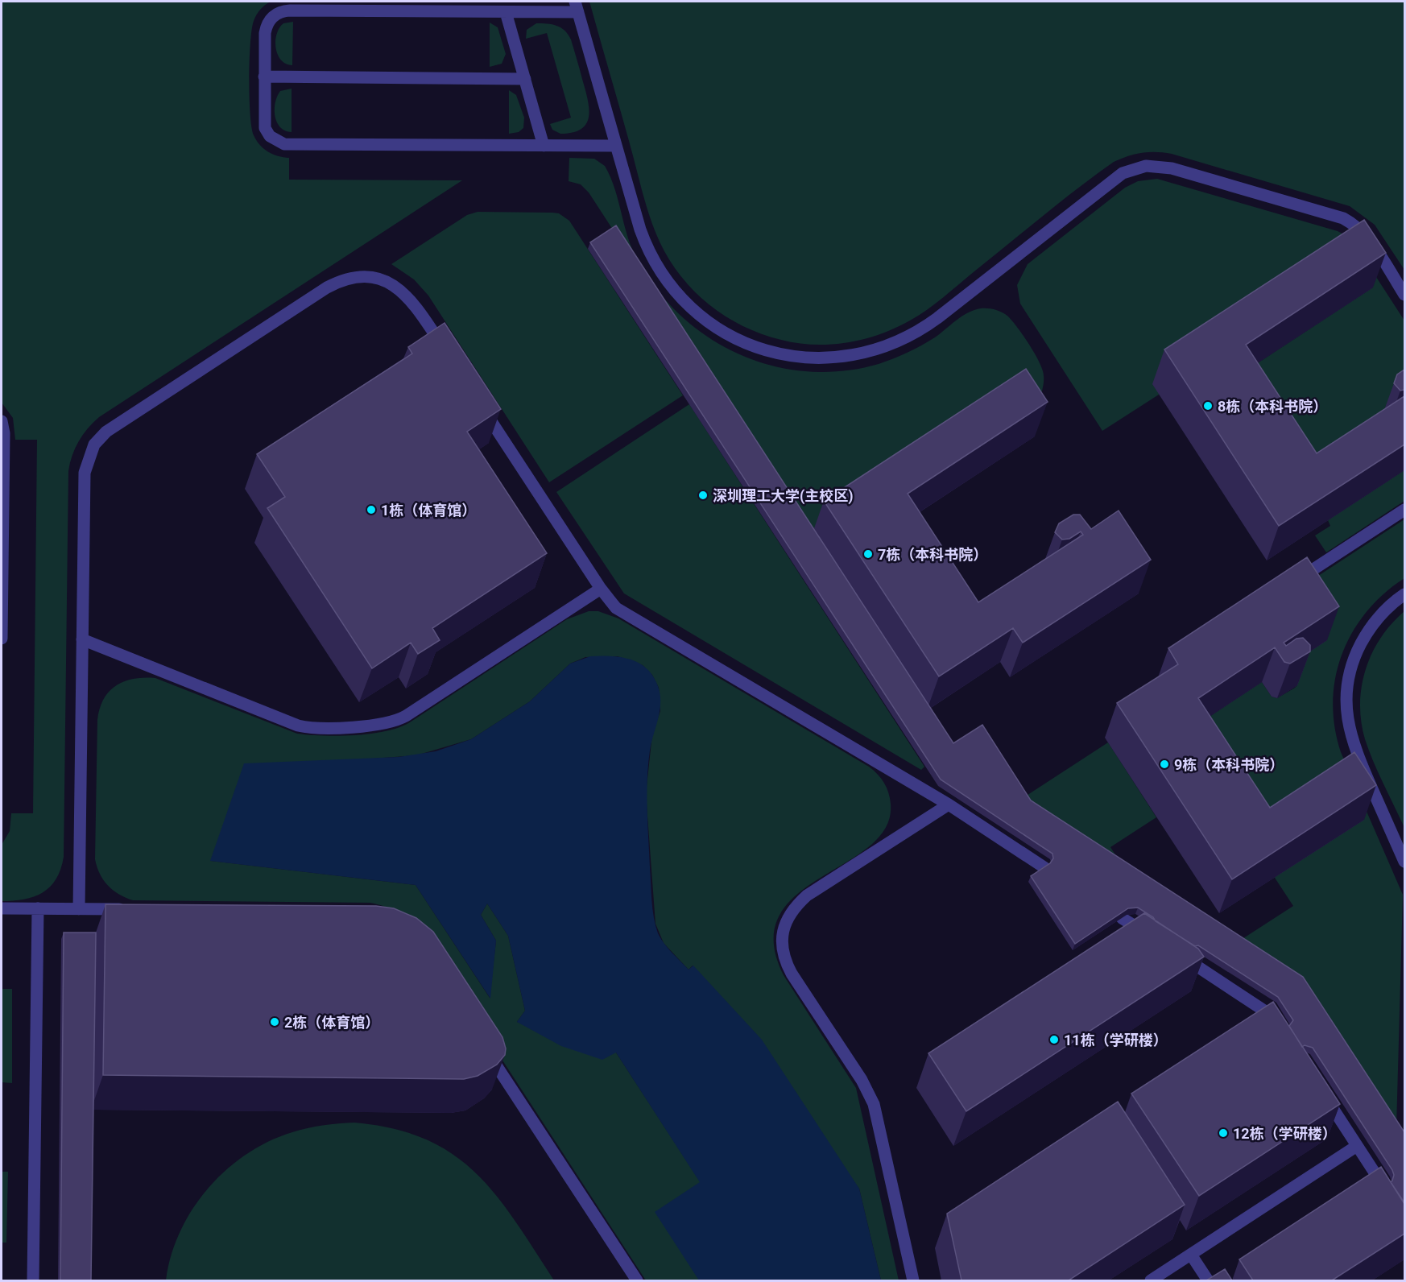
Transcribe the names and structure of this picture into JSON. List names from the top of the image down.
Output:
{
  "places": [
    "8栋（本科书院）",
    "深圳理工大学(主校区)",
    "1栋（体育馆）",
    "7栋（本科书院）",
    "9栋（本科书院）",
    "2栋（体育馆）",
    "11栋（学研楼）",
    "12栋（学研楼）"
  ]
}
